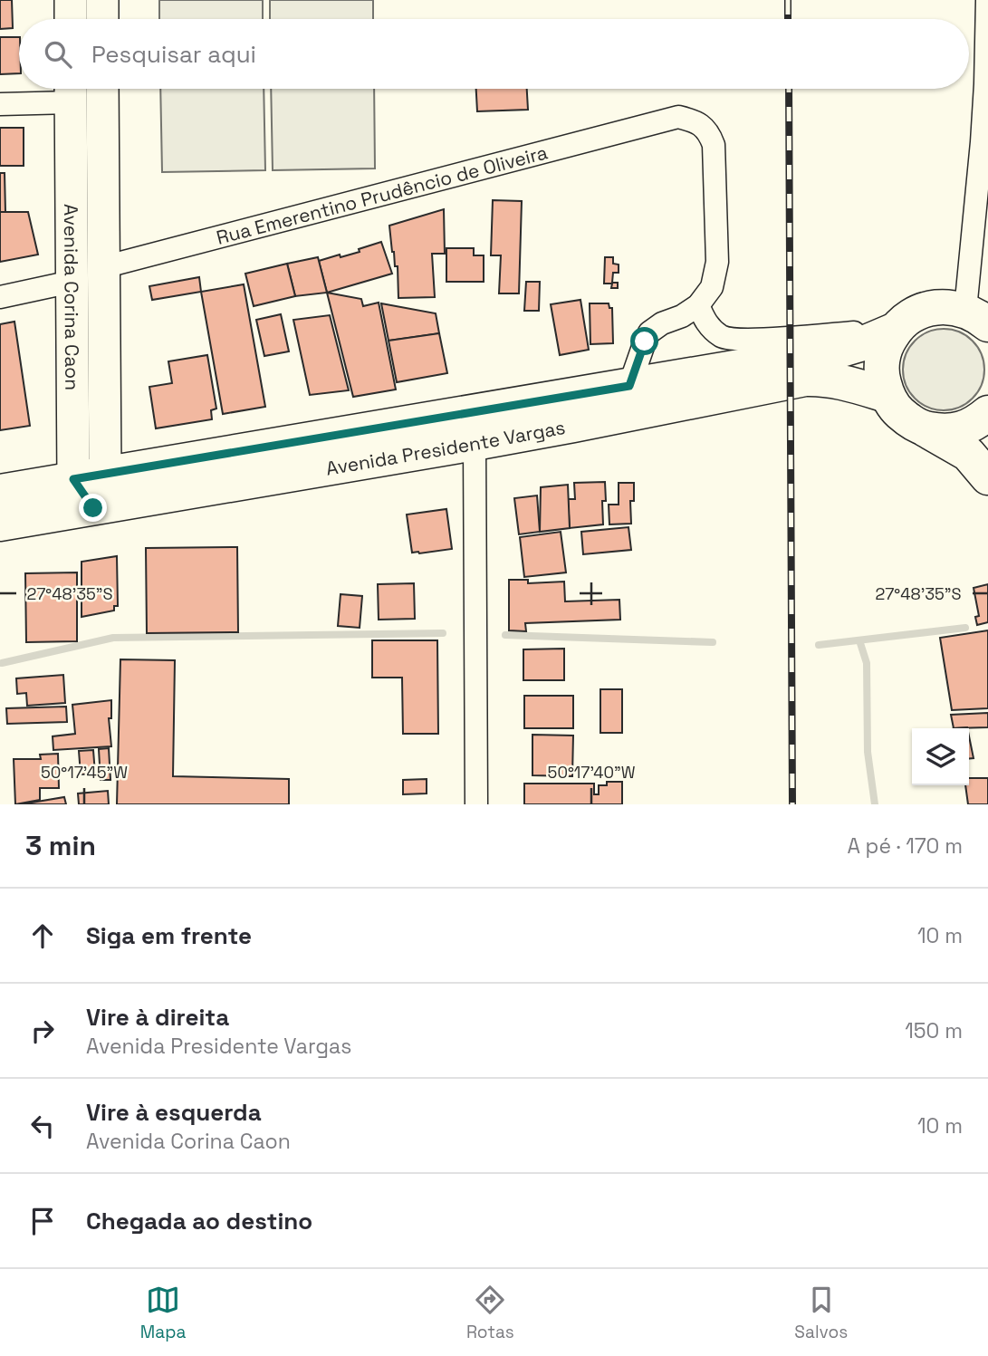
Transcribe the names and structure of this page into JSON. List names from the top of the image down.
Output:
{
  "streets": {
    "main road": ["Avenida Corina Caon", "Avenida Presidente Vargas"],
    "street": ["Rua Emerentino Prudêncio de Oliveira"]
  },
  "crossings": [
    ["Rua Emerentino Prudêncio de Oliveira", "Avenida Corina Caon"],
    ["Avenida Corina Caon", "Avenida Presidente Vargas"]
  ],
  "page": {
    "search": "Pesquisar aqui",
    "heading": ["3 min", "A pé · 170 m"],
    "list": [
      ["Siga em frente", "10 m"],
      ["Vire à direita", "Avenida Presidente Vargas", "150 m"],
      ["Vire à esquerda", "Avenida Corina Caon", "10 m"],
      "Chegada ao destino"
    ],
    "nav": ["Mapa", "Rotas", "Salvos"]
  },
  "coordinates": ["27°48'35\"S", "50°17'45\"W", "50°17'40\"W"]
}
